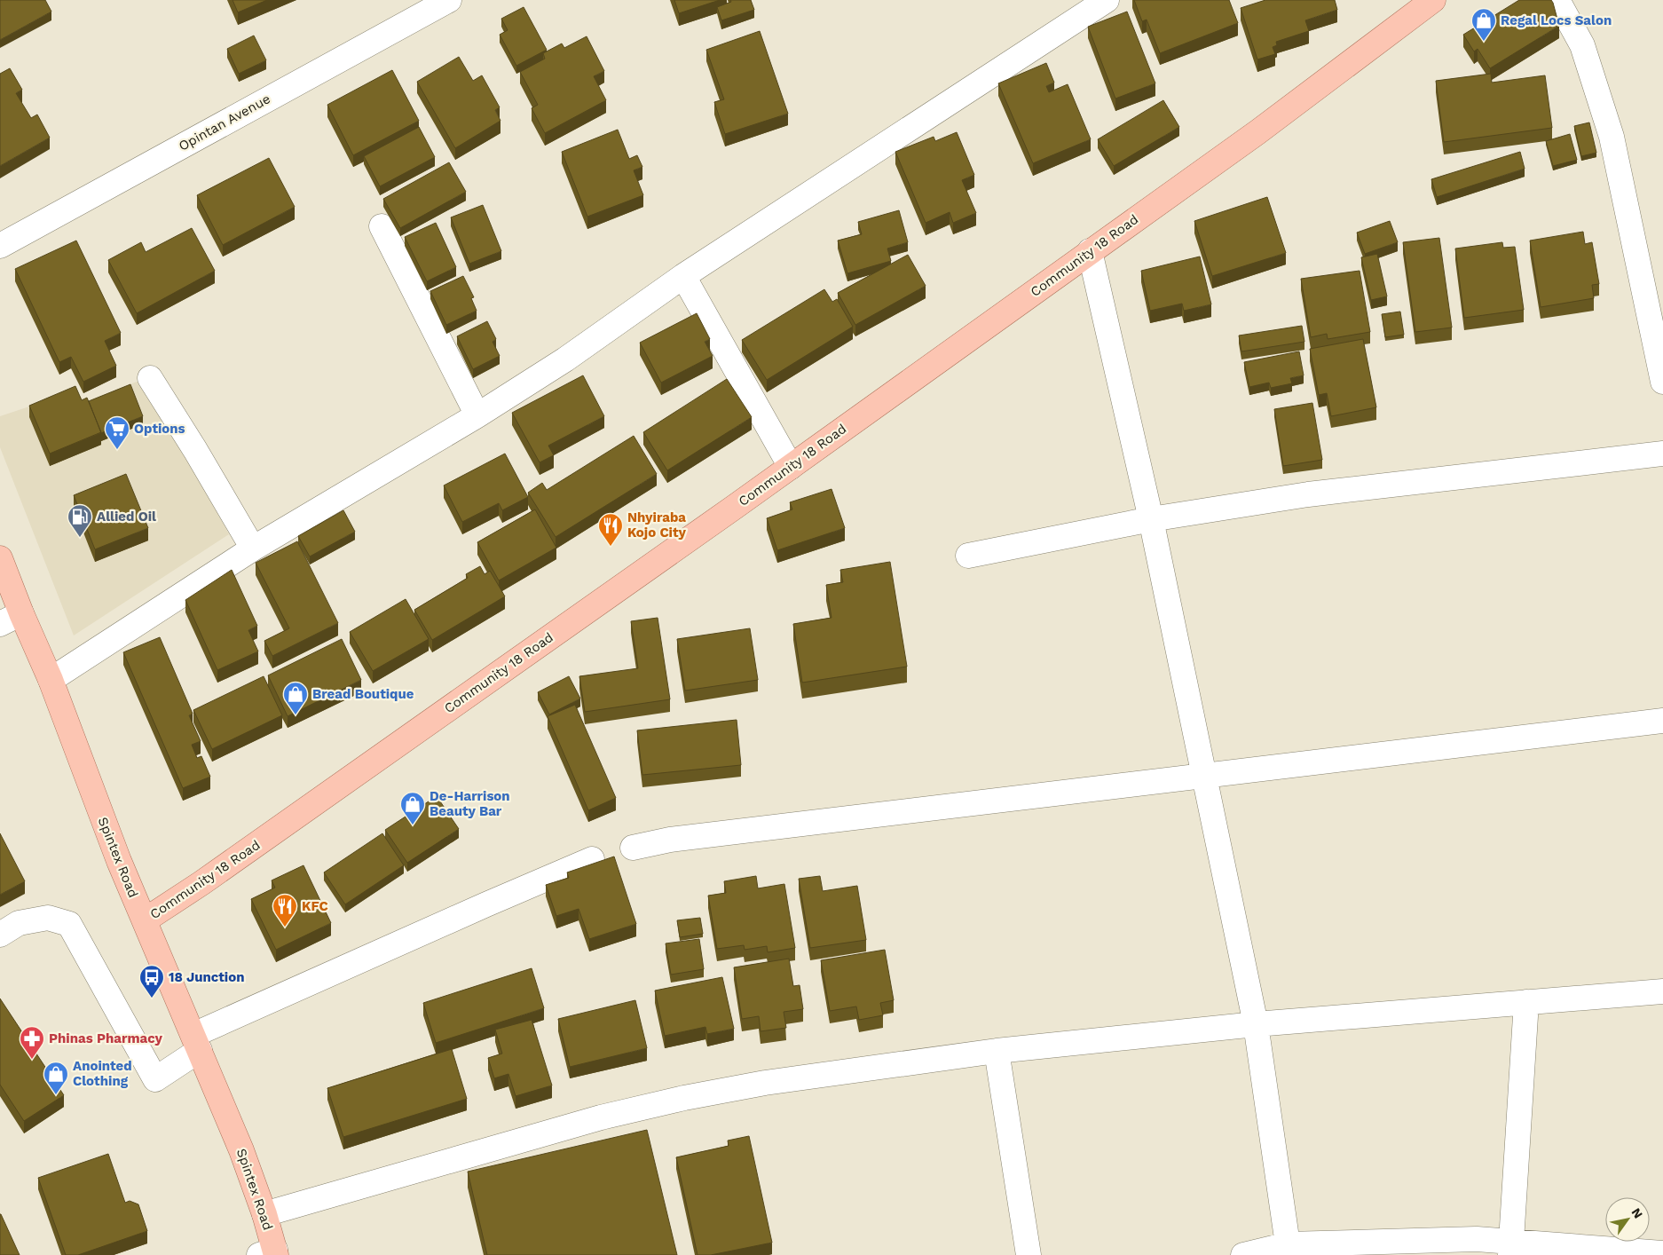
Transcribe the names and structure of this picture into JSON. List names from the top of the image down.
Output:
{
  "streets": {
    "main road": ["Community 18 Road", "Spintex Road"],
    "street": ["Opintan Avenue"]
  },
  "crossings": [
    ["Community 18 Road", "Spintex Road"]
  ],
  "places": {
    "shop": [
      "Regal Locs Salon",
      "Bread Boutique",
      "De-Harrison Beauty Bar",
      "Anointed Clothing"
    ],
    "supermarket": ["Options"],
    "fuel station": ["Allied Oil"],
    "restaurant": ["Nhyiraba Kojo City", "KFC"],
    "bus stop": ["18 Junction"],
    "pharmacy": ["Phinas Pharmacy"]
  },
  "north": "top right"
}
